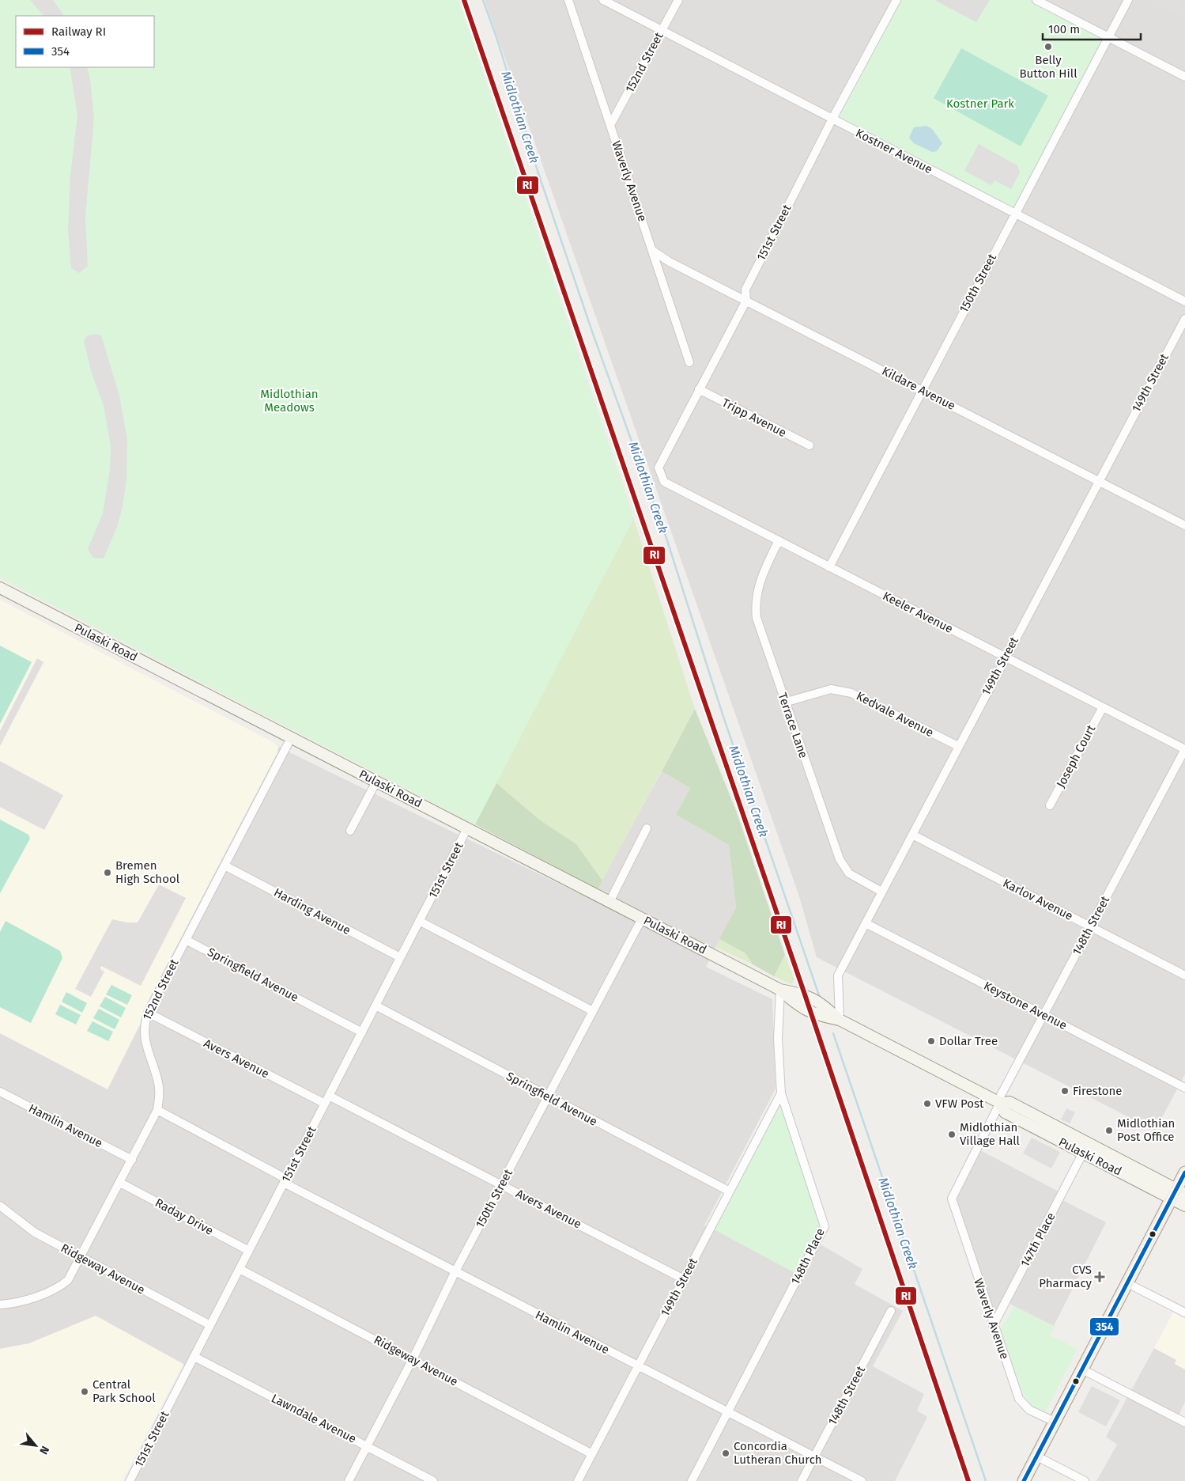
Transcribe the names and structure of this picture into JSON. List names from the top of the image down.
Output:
{
  "streets": {
    "main road": ["Pulaski Road"],
    "street": [
      "152nd Street",
      "Kostner Avenue",
      "Waverly Avenue",
      "151st Street",
      "150th Street",
      "149th Street",
      "Kildare Avenue",
      "Tripp Avenue",
      "Keeler Avenue",
      "Kedvale Avenue",
      "Terrace Lane",
      "Joseph Court",
      "Karlov Avenue",
      "Harding Avenue",
      "148th Street",
      "Springfield Avenue",
      "Keystone Avenue",
      "Avers Avenue",
      "Hamlin Avenue",
      "Raday Drive",
      "147th Place",
      "148th Place",
      "Ridgeway Avenue",
      "Lawndale Avenue"
    ]
  },
  "crossings": [
    ["152nd Street", "Kostner Avenue"],
    ["152nd Street", "Waverly Avenue"],
    ["152nd Street", "Pulaski Road"],
    ["152nd Street", "Harding Avenue"],
    ["152nd Street", "Springfield Avenue"],
    ["152nd Street", "Avers Avenue"],
    ["152nd Street", "Hamlin Avenue"],
    ["152nd Street", "Raday Drive"],
    ["152nd Street", "Ridgeway Avenue"],
    ["Kostner Avenue", "151st Street"],
    ["Kostner Avenue", "150th Street"],
    ["Waverly Avenue", "Kildare Avenue"],
    ["Waverly Avenue", "148th Street"],
    ["Waverly Avenue", "147th Place"],
    ["151st Street", "Kildare Avenue"],
    ["151st Street", "Tripp Avenue"],
    ["151st Street", "Keeler Avenue"],
    ["151st Street", "Pulaski Road"],
    ["151st Street", "Harding Avenue"],
    ["151st Street", "Springfield Avenue"],
    ["151st Street", "Avers Avenue"],
    ["151st Street", "Hamlin Avenue"],
    ["151st Street", "Raday Drive"],
    ["151st Street", "Ridgeway Avenue"],
    ["151st Street", "Lawndale Avenue"],
    ["150th Street", "Kildare Avenue"],
    ["150th Street", "Keeler Avenue"],
    ["150th Street", "Pulaski Road"],
    ["150th Street", "Springfield Avenue"],
    ["150th Street", "Avers Avenue"],
    ["150th Street", "Hamlin Avenue"],
    ["150th Street", "Ridgeway Avenue"],
    ["150th Street", "Lawndale Avenue"],
    ["149th Street", "Kildare Avenue"],
    ["149th Street", "Keeler Avenue"],
    ["149th Street", "Pulaski Road"],
    ["149th Street", "Kedvale Avenue"],
    ["149th Street", "Terrace Lane"],
    ["149th Street", "Karlov Avenue"],
    ["149th Street", "Springfield Avenue"],
    ["149th Street", "Keystone Avenue"],
    ["149th Street", "Avers Avenue"],
    ["149th Street", "Hamlin Avenue"],
    ["149th Street", "148th Place"],
    ["149th Street", "Ridgeway Avenue"],
    ["Keeler Avenue", "Terrace Lane"],
    ["Keeler Avenue", "Joseph Court"],
    ["Keeler Avenue", "148th Street"],
    ["Pulaski Road", "148th Street"],
    ["Pulaski Road", "147th Place"],
    ["Pulaski Road", "148th Place"],
    ["Kedvale Avenue", "Terrace Lane"],
    ["Karlov Avenue", "148th Street"],
    ["148th Street", "Keystone Avenue"],
    ["148th Street", "Hamlin Avenue"],
    ["Hamlin Avenue", "148th Place"]
  ],
  "water": ["Midlothian Creek"],
  "parks": ["Kostner Park", "Midlothian Meadows"],
  "places": {
    "other": [
      "Belly Button Hill",
      "Bremen High School",
      "Dollar Tree",
      "Firestone",
      "VFW Post",
      "Midlothian Post Office",
      "Midlothian Village Hall",
      "Central Park School",
      "Concordia Lutheran Church"
    ],
    "health": ["CVS Pharmacy"]
  },
  "lines": ["rail line RI", "transit line 354"],
  "legend": ["Railway RI", "354"],
  "scale_bar": "100 m",
  "north": "bottom right"
}
